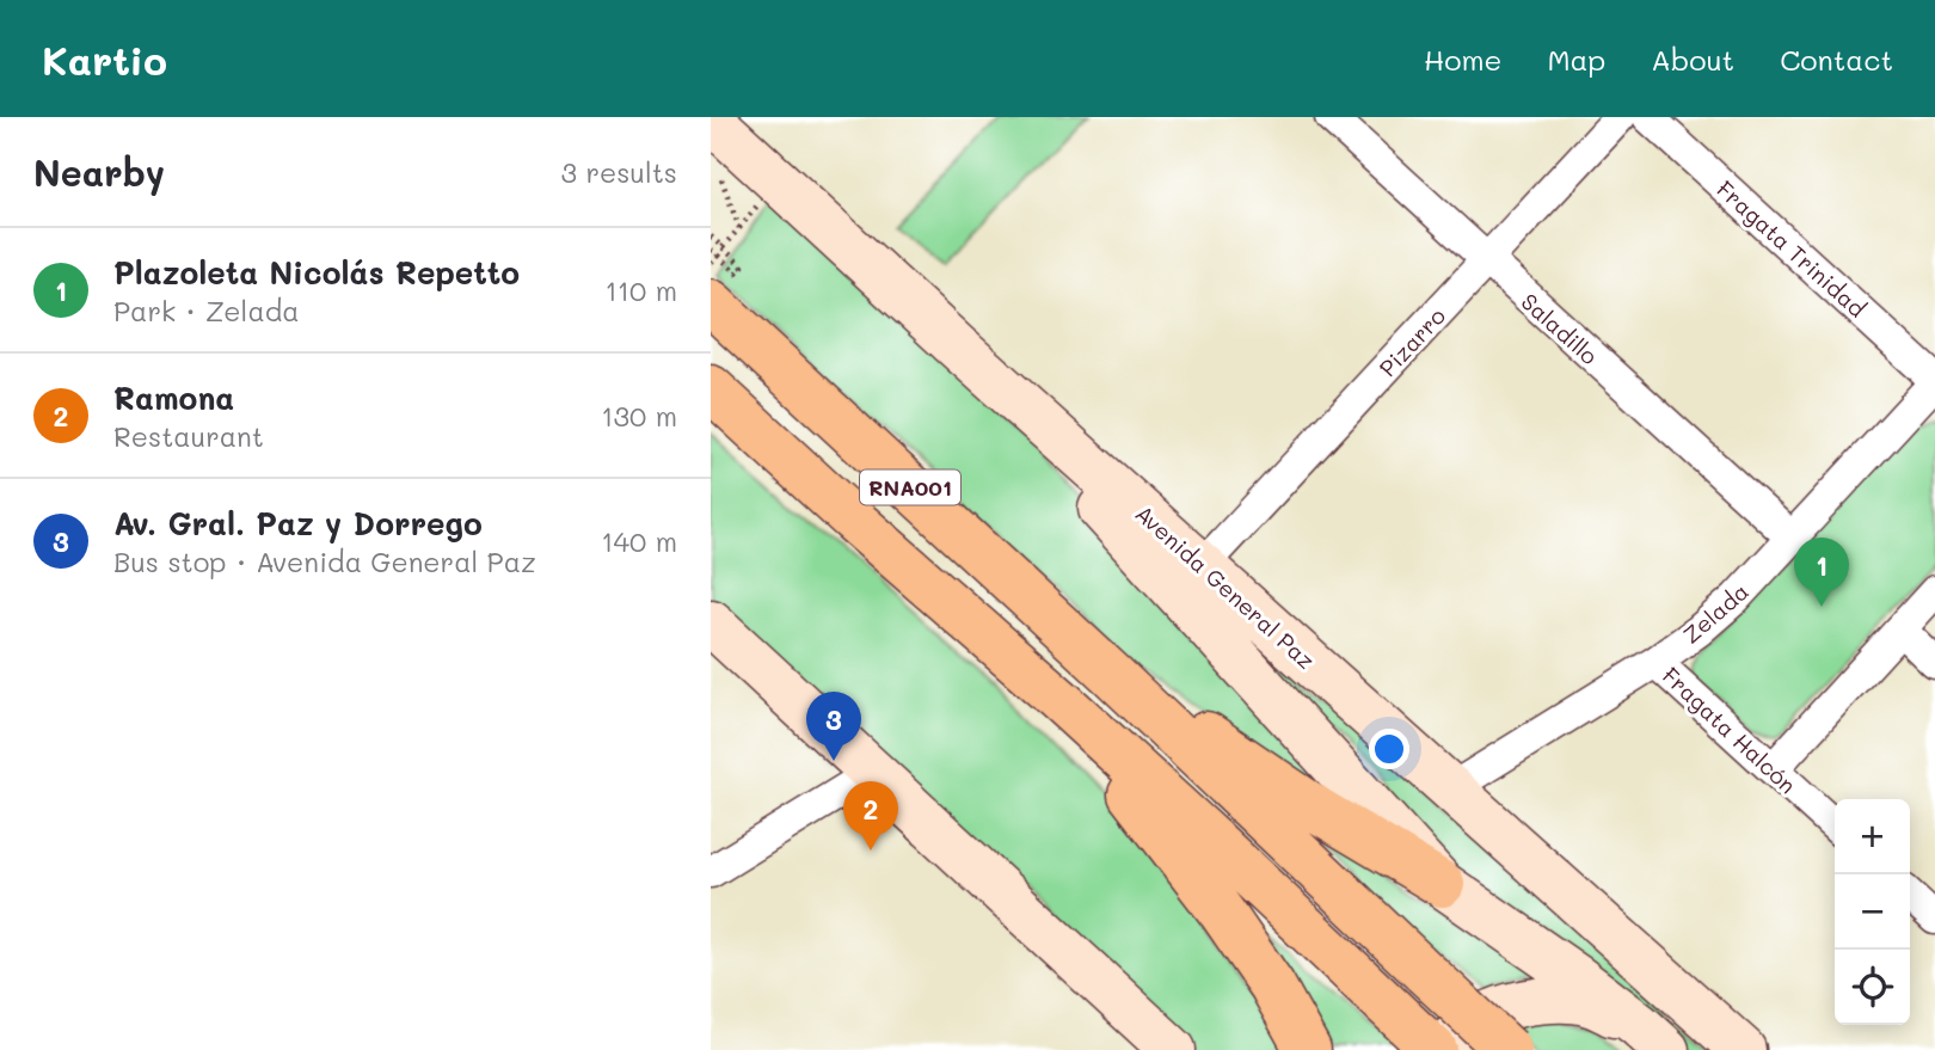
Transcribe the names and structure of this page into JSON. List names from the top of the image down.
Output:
{
  "streets": {
    "highway": ["RNA001"],
    "street": [
      "Fragata Trinidad",
      "Saladillo",
      "Pizarro",
      "Avenida General Paz",
      "Zelada",
      "Fragata Halcón"
    ]
  },
  "crossings": [
    ["Fragata Trinidad", "Zelada"],
    ["Saladillo", "Pizarro"],
    ["Saladillo", "Zelada"],
    ["Pizarro", "Avenida General Paz"],
    ["Avenida General Paz", "Zelada"],
    ["Zelada", "Fragata Halcón"]
  ],
  "page": {
    "header": "Kartio",
    "nav": [
      "Home",
      "Map",
      "About",
      "Contact"
    ],
    "heading": ["Nearby", "3 results"],
    "list": [
      {
        "mark": "1",
        "name": "Plazoleta Nicolás Repetto",
        "note": "Park · Zelada",
        "value": "110 m"
      },
      {
        "mark": "2",
        "name": "Ramona",
        "note": "Restaurant",
        "value": "130 m"
      },
      {
        "mark": "3",
        "name": "Av. Gral. Paz y Dorrego",
        "note": "Bus stop · Avenida General Paz",
        "value": "140 m"
      }
    ],
    "pins": ["1", "3", "2"],
    "map_buttons": ["+", "−"]
  }
}
